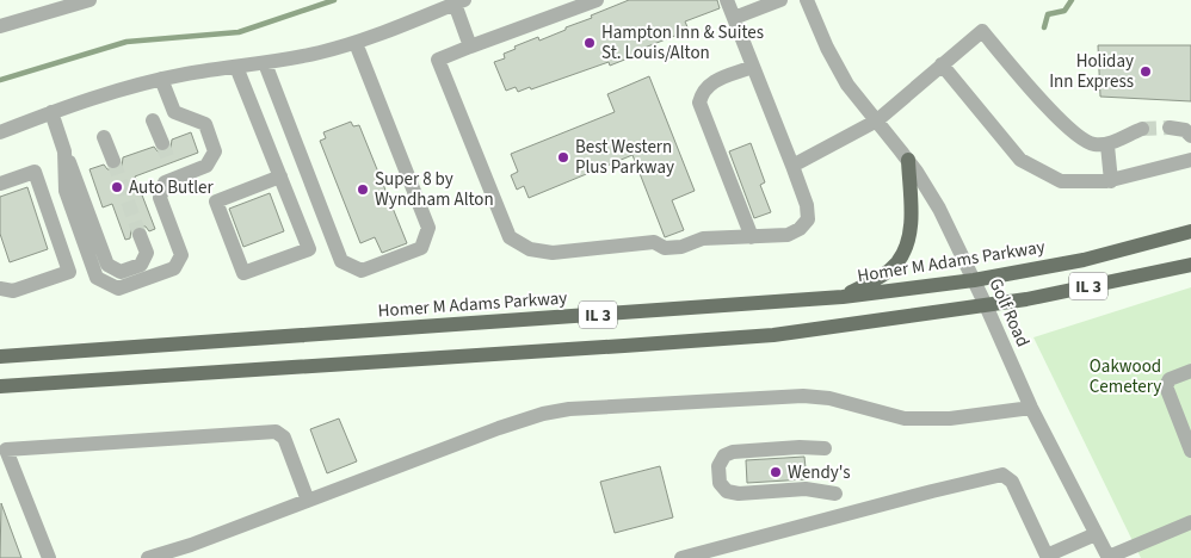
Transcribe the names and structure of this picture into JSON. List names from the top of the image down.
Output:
{
  "streets": {
    "main road": ["Homer M Adams Parkway", "IL 3"],
    "street": ["Golf Road"]
  },
  "crossings": [
    ["Homer M Adams Parkway", "Golf Road"],
    ["IL 3", "Golf Road"]
  ],
  "parks": ["Oakwood Cemetery"],
  "places": [
    "Hampton Inn & Suites St. Louis/Alton",
    "Holiday Inn Express",
    "Best Western Plus Parkway",
    "Auto Butler",
    "Super 8 by Wyndham Alton",
    "Wendy's"
  ]
}
